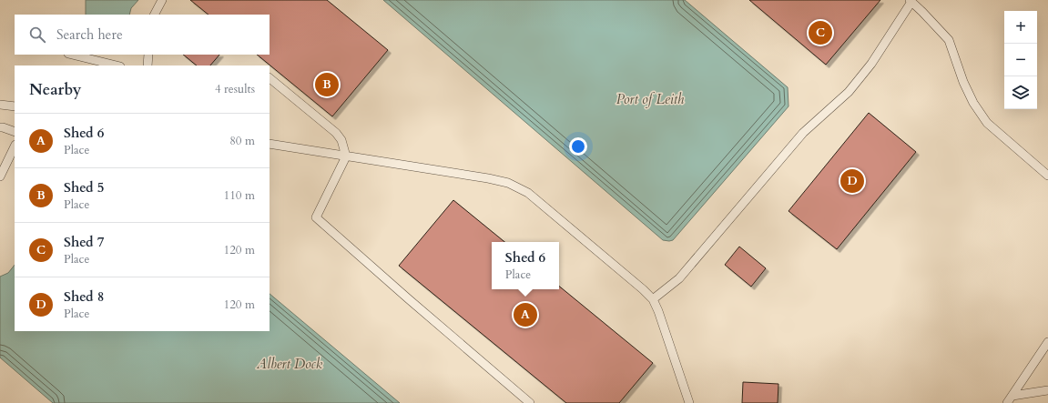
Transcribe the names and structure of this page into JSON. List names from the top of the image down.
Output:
{
  "water": ["Port of Leith", "Albert Dock"],
  "page": {
    "map_buttons": ["+", "−"],
    "search": "Search here",
    "pins": [
      "C",
      "B",
      "D",
      "A"
    ],
    "heading": ["Nearby", "4 results"],
    "list": [
      {
        "mark": "A",
        "name": "Shed 6",
        "note": "Place",
        "value": "80 m"
      },
      {
        "mark": "B",
        "name": "Shed 5",
        "note": "Place",
        "value": "110 m"
      },
      {
        "mark": "C",
        "name": "Shed 7",
        "note": "Place",
        "value": "120 m"
      },
      {
        "mark": "D",
        "name": "Shed 8",
        "note": "Place",
        "value": "120 m"
      }
    ],
    "popup": ["Shed 6", "Place"]
  }
}
